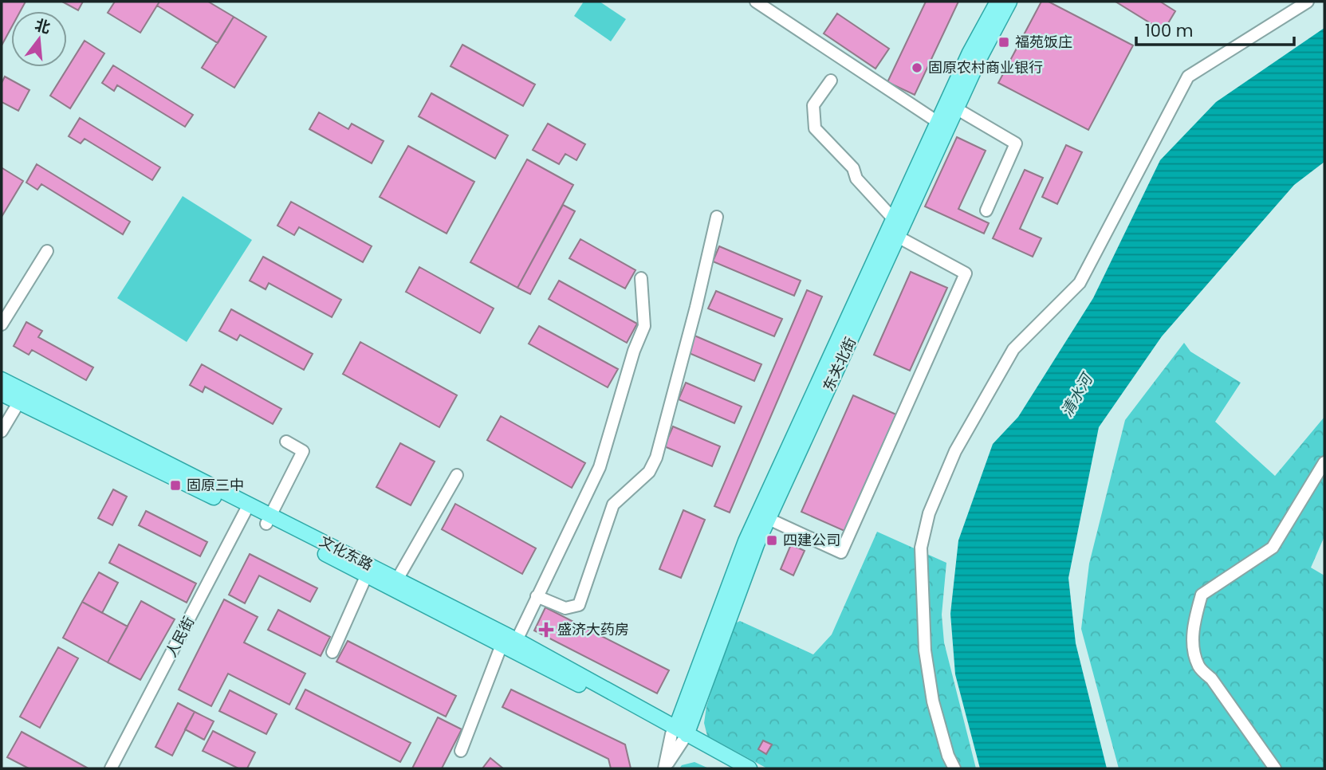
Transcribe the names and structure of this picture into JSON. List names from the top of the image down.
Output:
{
  "streets": {
    "main road": ["东关北街", "文化东路"],
    "street": ["人民街"]
  },
  "crossings": [
    ["东关北街", "文化东路"],
    ["文化东路", "人民街"]
  ],
  "water": ["清水河"],
  "places": {
    "transit": ["福苑饭庄", "固原三中", "四建公司"],
    "other": ["固原农村商业银行"],
    "health": ["盛济大药房"]
  },
  "scale_bar": "100 m",
  "north": "top"
}
